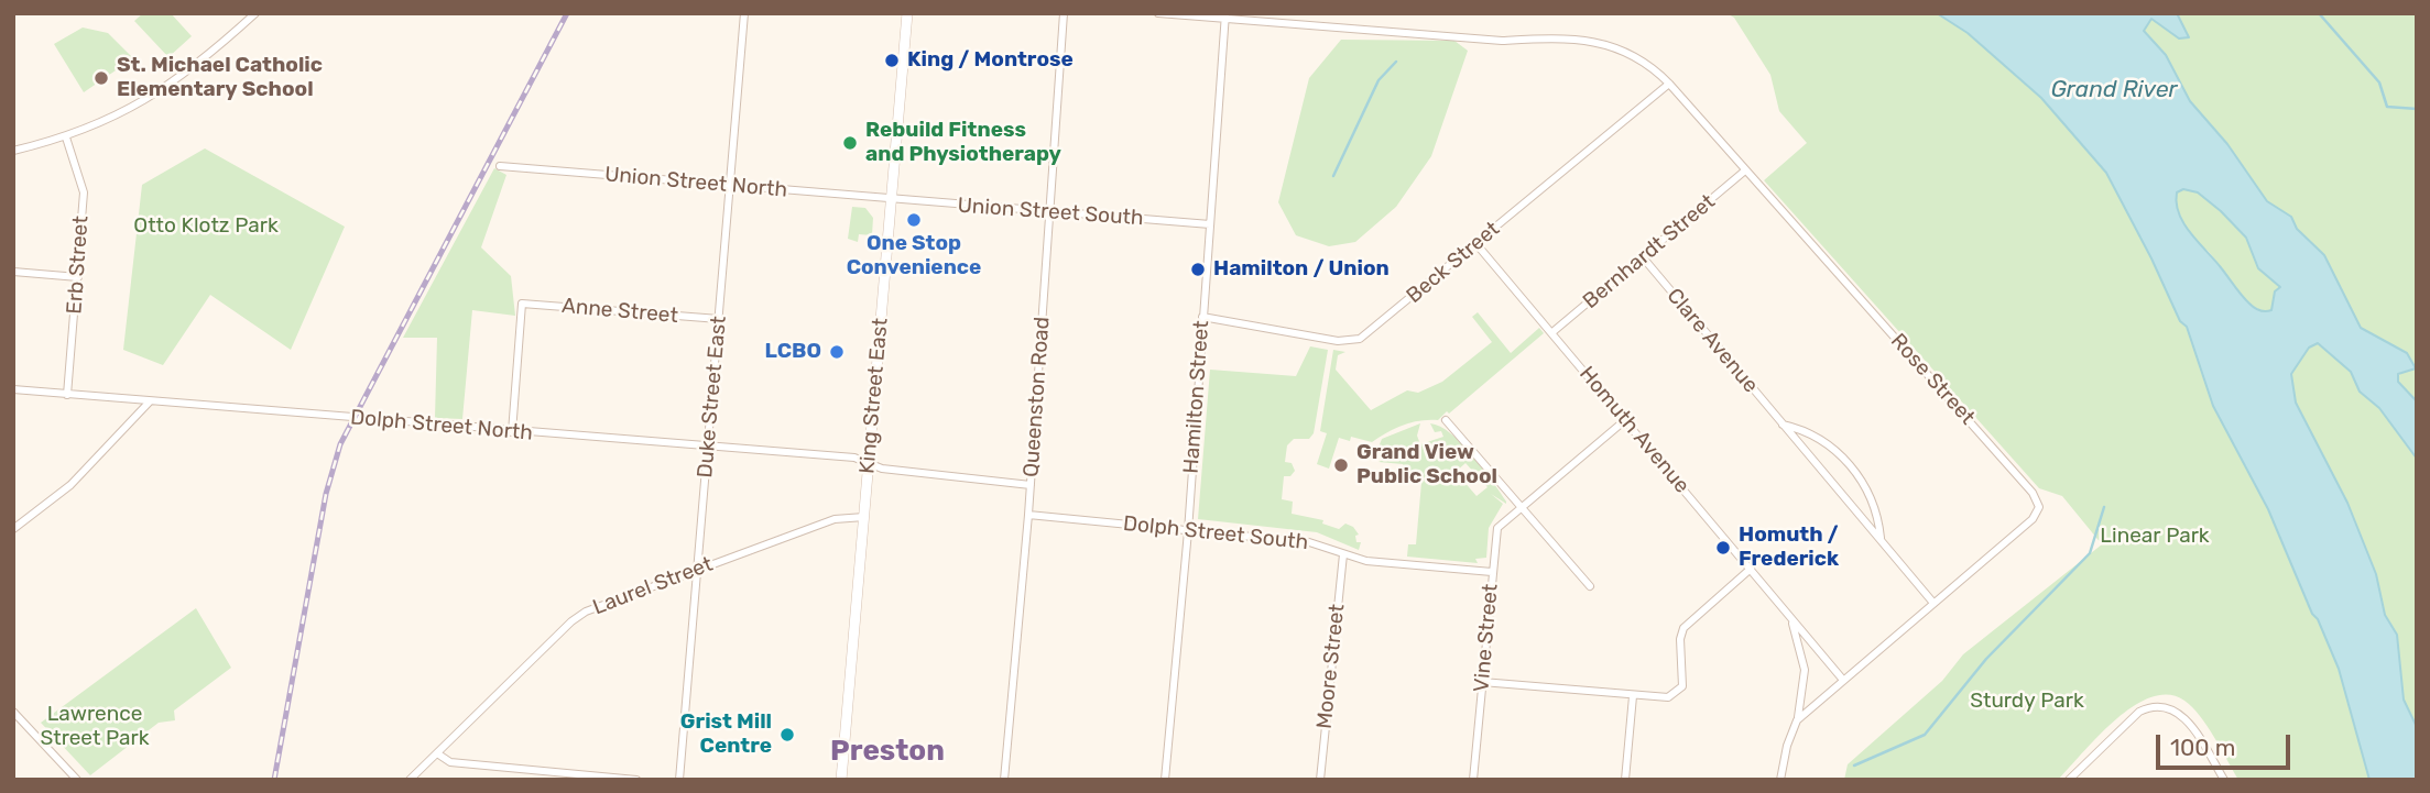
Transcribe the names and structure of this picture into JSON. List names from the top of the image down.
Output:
{
  "streets": {
    "main road": ["King Street East"],
    "street": [
      "Union Street North",
      "Union Street South",
      "Bernhardt Street",
      "Beck Street",
      "Erb Street",
      "Anne Street",
      "Clare Avenue",
      "Rose Street",
      "Duke Street East",
      "Queenston Road",
      "Hamilton Street",
      "Dolph Street North",
      "Homuth Avenue",
      "Dolph Street South",
      "Laurel Street",
      "Vine Street",
      "Moore Street"
    ]
  },
  "crossings": [
    ["Union Street North", "Union Street South"],
    ["Union Street North", "King Street East"],
    ["Union Street North", "Duke Street East"],
    ["Union Street South", "King Street East"],
    ["Union Street South", "Queenston Road"],
    ["Union Street South", "Hamilton Street"],
    ["Bernhardt Street", "Clare Avenue"],
    ["Bernhardt Street", "Rose Street"],
    ["Bernhardt Street", "Homuth Avenue"],
    ["Beck Street", "Rose Street"],
    ["Beck Street", "Hamilton Street"],
    ["Beck Street", "Homuth Avenue"],
    ["Erb Street", "Dolph Street North"],
    ["Anne Street", "Duke Street East"],
    ["Anne Street", "Dolph Street North"],
    ["Clare Avenue", "Rose Street"],
    ["Rose Street", "Hamilton Street"],
    ["Rose Street", "Homuth Avenue"],
    ["King Street East", "Dolph Street North"],
    ["King Street East", "Laurel Street"],
    ["Duke Street East", "Dolph Street North"],
    ["Duke Street East", "Laurel Street"],
    ["Queenston Road", "Dolph Street South"],
    ["Hamilton Street", "Dolph Street South"],
    ["Homuth Avenue", "Vine Street"],
    ["Dolph Street South", "Vine Street"],
    ["Dolph Street South", "Moore Street"]
  ],
  "districts": ["Preston"],
  "water": ["Grand River"],
  "parks": [
    "Otto Klotz Park",
    "Linear Park",
    "Sturdy Park",
    "Lawrence Street Park"
  ],
  "places": [
    "King / Montrose",
    "St. Michael Catholic Elementary School",
    "Rebuild Fitness and Physiotherapy",
    "One Stop Convenience",
    "Hamilton / Union",
    "LCBO",
    "Grand View Public School",
    "Homuth / Frederick",
    "Grist Mill Centre"
  ],
  "scale_bar": "100 m"
}
